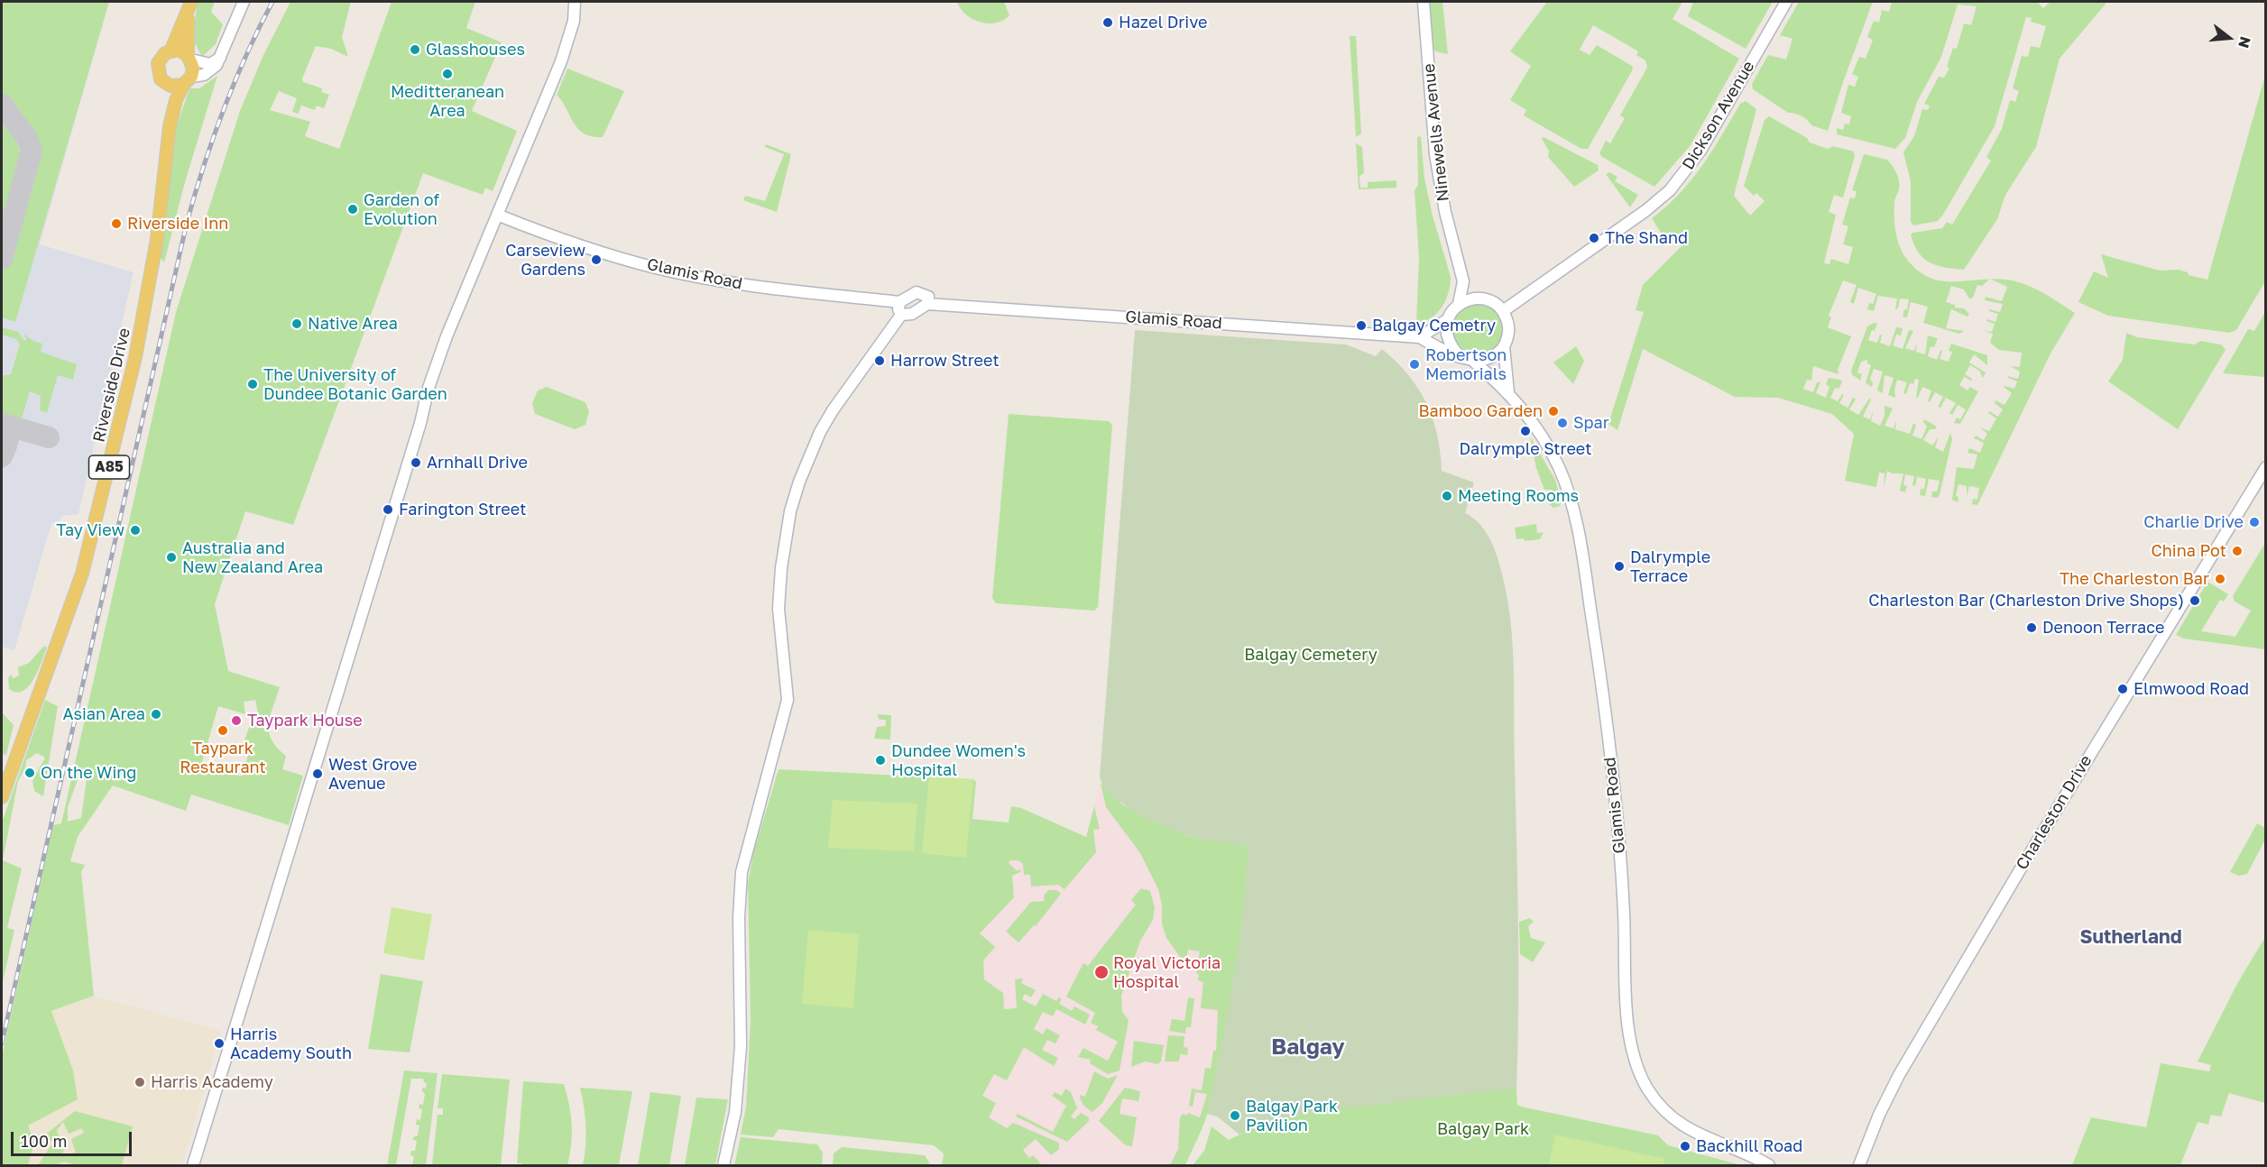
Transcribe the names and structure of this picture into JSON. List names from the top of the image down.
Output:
{
  "streets": {
    "main road": ["Riverside Drive", "A85"],
    "street": [
      "Dickson Avenue",
      "Ninewells Avenue",
      "Glamis Road",
      "Charleston Drive"
    ]
  },
  "crossings": [
    ["Dickson Avenue", "Ninewells Avenue"],
    ["Dickson Avenue", "Glamis Road"],
    ["Ninewells Avenue", "Glamis Road"]
  ],
  "districts": ["Sutherland", "Balgay"],
  "parks": ["Balgay Cemetery", "Balgay Park"],
  "places": [
    "Hazel Drive",
    "Glasshouses",
    "Meditteranean Area",
    "Garden of Evolution",
    "Riverside Inn",
    "The Shand",
    "Carseview Gardens",
    "Native Area",
    "Balgay Cemetry",
    "Harrow Street",
    "Robertson Memorials",
    "The University of Dundee Botanic Garden",
    "Bamboo Garden",
    "Spar",
    "Dalrymple Street",
    "Arnhall Drive",
    "Meeting Rooms",
    "Farington Street",
    "Charlie Drive",
    "Tay View",
    "China Pot",
    "Australia and New Zealand Area",
    "Dalrymple Terrace",
    "The Charleston Bar",
    "Charleston Bar (Charleston Drive Shops)",
    "Denoon Terrace",
    "Elmwood Road",
    "Asian Area",
    "Taypark House",
    "Taypark Restaurant",
    "Dundee Women's Hospital",
    "On the Wing",
    "West Grove Avenue",
    "Royal Victoria Hospital",
    "Harris Academy South",
    "Harris Academy",
    "Balgay Park Pavilion",
    "Backhill Road"
  ],
  "scale_bar": "100 m",
  "north": "right"
}
